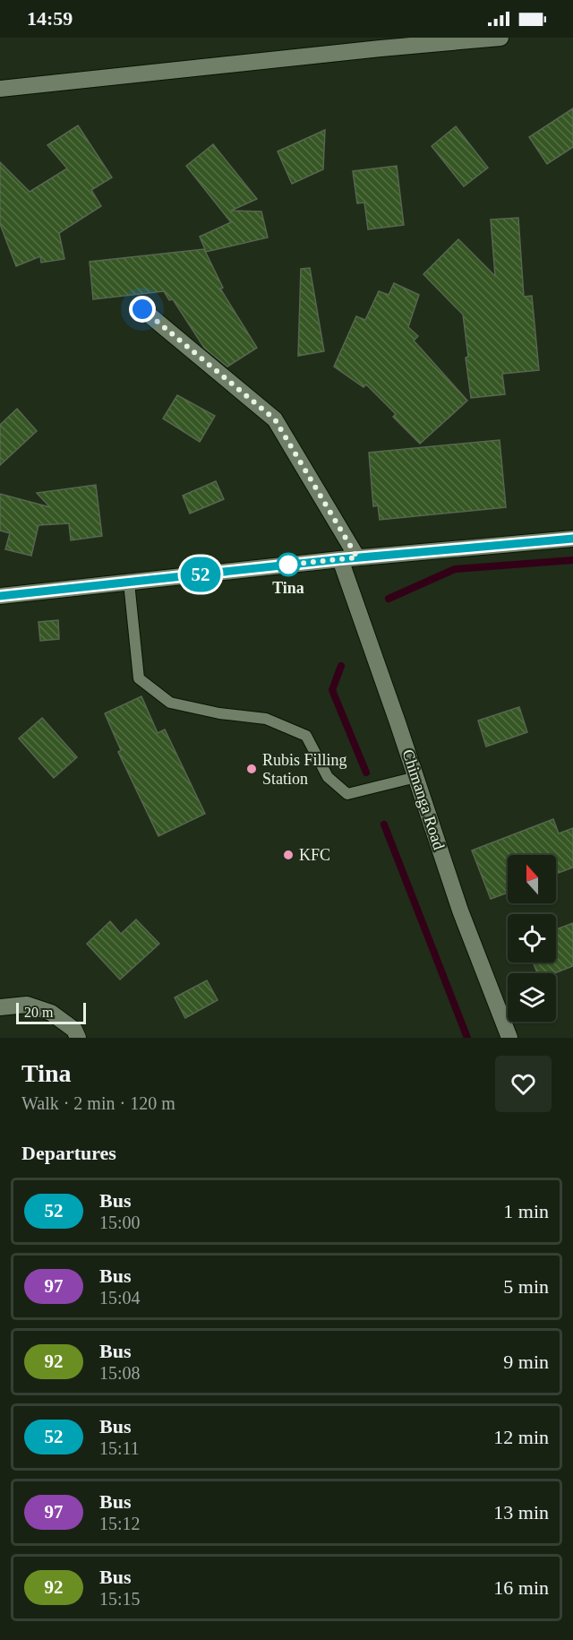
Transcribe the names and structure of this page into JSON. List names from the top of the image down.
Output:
{
  "streets": {
    "street": ["Chimanga Road"]
  },
  "places": ["Tina", "Rubis Filling Station", "KFC"],
  "lines": ["bus line 52"],
  "scale_bar": "20 m",
  "north": "top",
  "page": {
    "status": "14:59",
    "on_map": "52",
    "scale": "20 m",
    "heading": [
      ["Tina", "Walk · 2 min · 120 m"],
      "Departures"
    ],
    "list": [
      {
        "mark": "52",
        "name": "Bus",
        "note": "15:00",
        "value": "1 min"
      },
      {
        "mark": "97",
        "name": "Bus",
        "note": "15:04",
        "value": "5 min"
      },
      {
        "mark": "92",
        "name": "Bus",
        "note": "15:08",
        "value": "9 min"
      },
      {
        "mark": "52",
        "name": "Bus",
        "note": "15:11",
        "value": "12 min"
      },
      {
        "mark": "97",
        "name": "Bus",
        "note": "15:12",
        "value": "13 min"
      },
      {
        "mark": "92",
        "name": "Bus",
        "note": "15:15",
        "value": "16 min"
      }
    ]
  }
}
